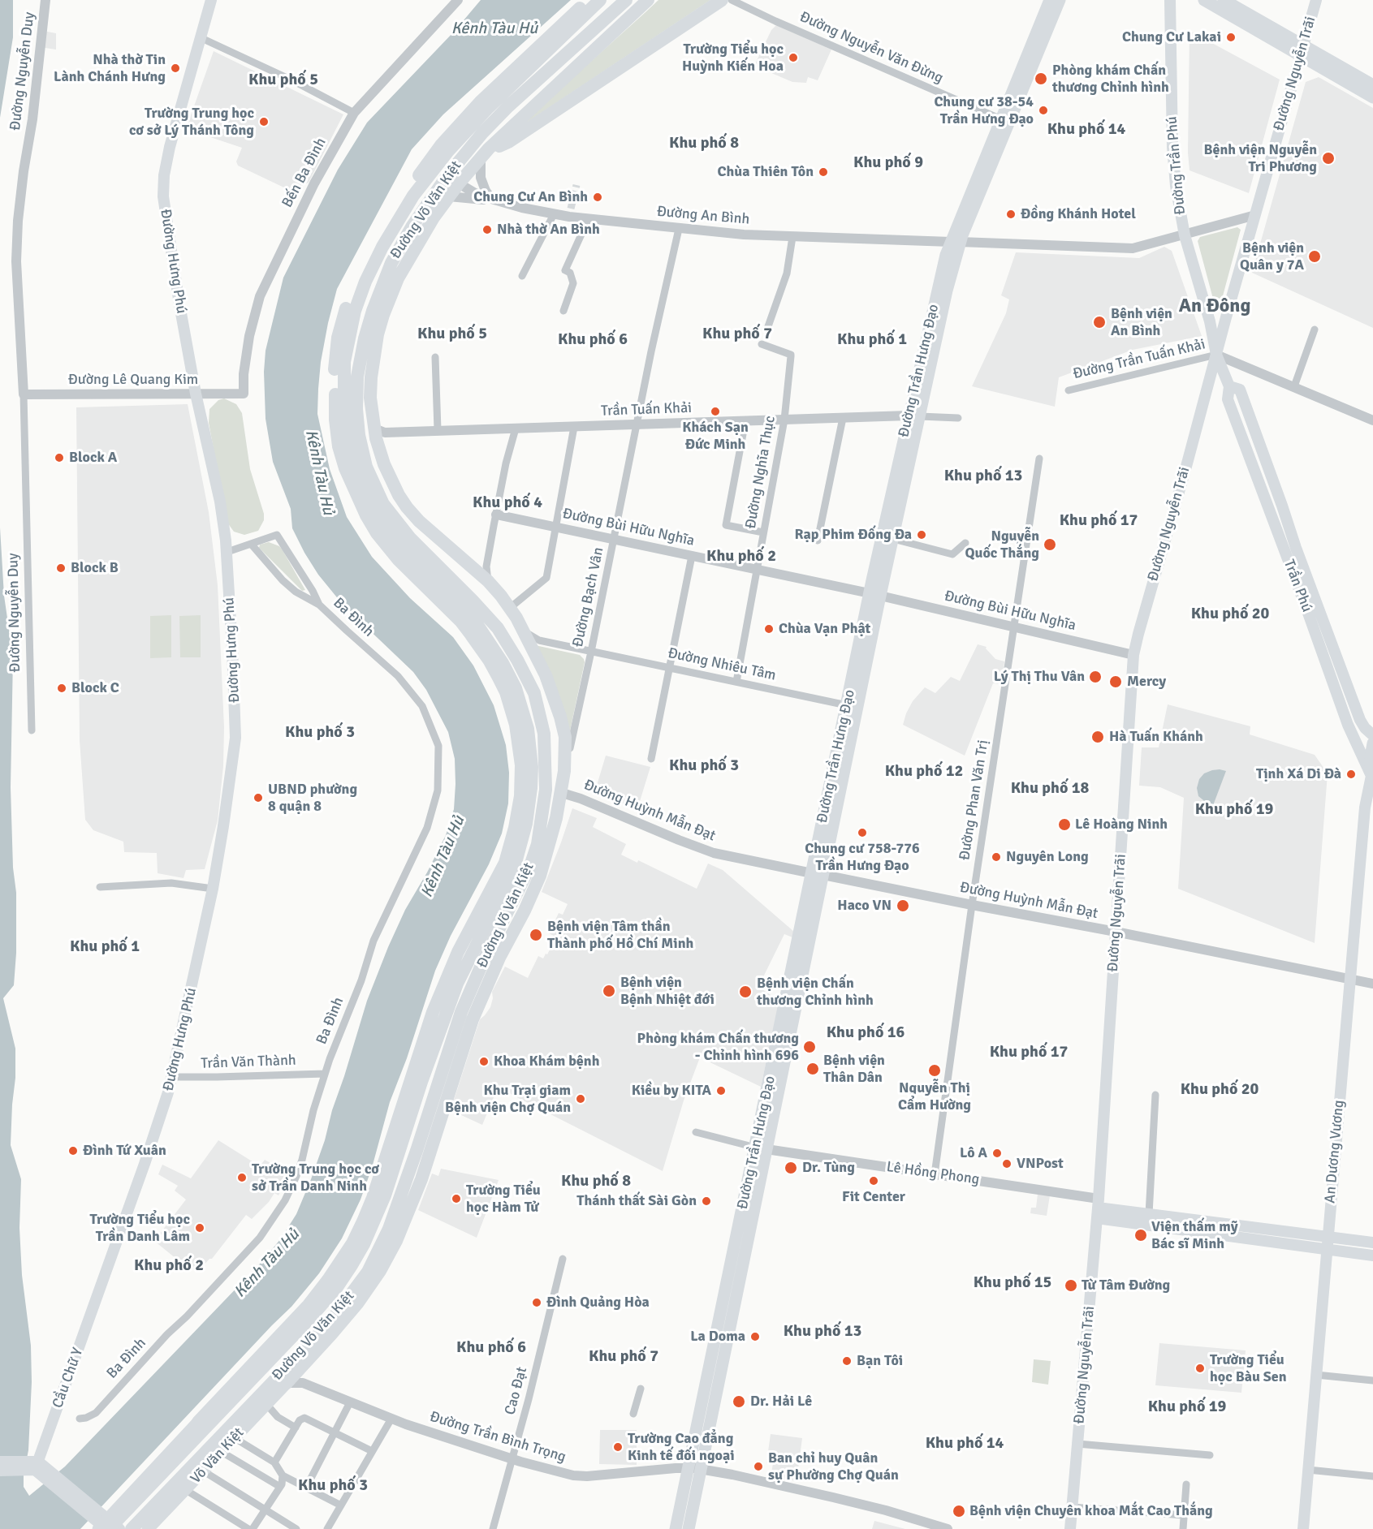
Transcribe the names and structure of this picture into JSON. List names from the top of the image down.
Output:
{
  "streets": {
    "highway": ["Đường Võ Văn Kiệt", "Võ Văn Kiệt"],
    "main road": [
      "Đường Nguyễn Trãi",
      "Đường Trần Phú",
      "Đường Hưng Phú",
      "Đường Trần Hưng Đạo",
      "Trần Phú",
      "An Dương Vương",
      "Lê Hồng Phong",
      "Cầu Chữ Y"
    ],
    "street": [
      "Đường Nguyễn Văn Đừng",
      "Đường Nguyễn Duy",
      "Bến Ba Đình",
      "Đường An Bình",
      "Đường Trần Tuấn Khải",
      "Đường Lê Quang Kim",
      "Trần Tuấn Khải",
      "Đường Nghĩa Thục",
      "Đường Bùi Hữu Nghĩa",
      "Đường Bạch Vân",
      "Ba Đình",
      "Đường Nhiêu Tâm",
      "Đường Phan Văn Trị",
      "Đường Huỳnh Mẫn Đạt",
      "Trần Văn Thành",
      "Cao Đạt",
      "Đường Trần Bình Trọng"
    ]
  },
  "crossings": [
    ["Đường Nguyễn Văn Đừng", "Đường Trần Hưng Đạo"],
    ["Đường Nguyễn Duy", "Đường Lê Quang Kim"],
    ["Đường Nguyễn Trãi", "Đường Trần Phú"],
    ["Đường Nguyễn Trãi", "Đường An Bình"],
    ["Đường Nguyễn Trãi", "Đường Trần Tuấn Khải"],
    ["Đường Nguyễn Trãi", "Đường Bùi Hữu Nghĩa"],
    ["Đường Nguyễn Trãi", "Trần Phú"],
    ["Đường Nguyễn Trãi", "Đường Huỳnh Mẫn Đạt"],
    ["Đường Nguyễn Trãi", "Lê Hồng Phong"],
    ["Đường Trần Phú", "Đường An Bình"],
    ["Đường Trần Phú", "Đường Trần Tuấn Khải"],
    ["Đường Trần Phú", "Trần Phú"],
    ["Bến Ba Đình", "Đường Lê Quang Kim"],
    ["Đường Võ Văn Kiệt", "Đường An Bình"],
    ["Đường Võ Văn Kiệt", "Trần Tuấn Khải"],
    ["Đường Võ Văn Kiệt", "Đường Bạch Vân"],
    ["Đường Võ Văn Kiệt", "Đường Nhiêu Tâm"],
    ["Đường Võ Văn Kiệt", "Đường Huỳnh Mẫn Đạt"],
    ["Đường Võ Văn Kiệt", "Đường Trần Bình Trọng"],
    ["Đường Võ Văn Kiệt", "Võ Văn Kiệt"],
    ["Đường An Bình", "Đường Trần Hưng Đạo"],
    ["Đường An Bình", "Đường Bạch Vân"],
    ["Đường Hưng Phú", "Đường Lê Quang Kim"],
    ["Đường Hưng Phú", "Trần Văn Thành"],
    ["Đường Hưng Phú", "Cầu Chữ Y"],
    ["Đường Trần Tuấn Khải", "Trần Phú"],
    ["Đường Trần Hưng Đạo", "Trần Tuấn Khải"],
    ["Đường Trần Hưng Đạo", "Đường Bùi Hữu Nghĩa"],
    ["Đường Trần Hưng Đạo", "Đường Nhiêu Tâm"],
    ["Đường Trần Hưng Đạo", "Đường Huỳnh Mẫn Đạt"],
    ["Đường Trần Hưng Đạo", "Lê Hồng Phong"],
    ["Đường Trần Hưng Đạo", "Đường Trần Bình Trọng"],
    ["Trần Tuấn Khải", "Đường Nghĩa Thục"],
    ["Trần Tuấn Khải", "Đường Bạch Vân"],
    ["Đường Nghĩa Thục", "Đường Bùi Hữu Nghĩa"],
    ["Đường Nghĩa Thục", "Đường Nhiêu Tâm"],
    ["Đường Bùi Hữu Nghĩa", "Đường Bạch Vân"],
    ["Đường Bùi Hữu Nghĩa", "Đường Phan Văn Trị"],
    ["Trần Phú", "An Dương Vương"],
    ["Đường Bạch Vân", "Đường Nhiêu Tâm"],
    ["Ba Đình", "Trần Văn Thành"],
    ["Đường Phan Văn Trị", "Đường Huỳnh Mẫn Đạt"],
    ["Đường Phan Văn Trị", "Lê Hồng Phong"],
    ["Đường Huỳnh Mẫn Đạt", "An Dương Vương"],
    ["An Dương Vương", "Lê Hồng Phong"],
    ["Cao Đạt", "Đường Trần Bình Trọng"],
    ["Đường Trần Bình Trọng", "Võ Văn Kiệt"]
  ],
  "districts": [
    "Khu phố 5",
    "Khu phố 14",
    "Khu phố 8",
    "Khu phố 9",
    "An Đông",
    "Khu phố 5",
    "Khu phố 7",
    "Khu phố 6",
    "Khu phố 1",
    "Khu phố 13",
    "Khu phố 4",
    "Khu phố 17",
    "Khu phố 2",
    "Khu phố 20",
    "Khu phố 3",
    "Khu phố 3",
    "Khu phố 12",
    "Khu phố 18",
    "Khu phố 19",
    "Khu phố 1",
    "Khu phố 16",
    "Khu phố 17",
    "Khu phố 20",
    "Khu phố 8",
    "Khu phố 2",
    "Khu phố 15",
    "Khu phố 13",
    "Khu phố 6",
    "Khu phố 7",
    "Khu phố 19",
    "Khu phố 14",
    "Khu phố 3"
  ],
  "water": ["Kênh Tàu Hủ"],
  "places": [
    "Chung Cư Lakai",
    "Trường Tiểu học Huỳnh Kiến Hoa",
    "Nhà thờ Tin Lành Chánh Hưng",
    "Phòng khám Chấn thương Chỉnh hình",
    "Chung cư 38-54 Trần Hưng Đạo",
    "Trường Trung học cơ sở Lý Thánh Tông",
    "Bệnh viện Nguyễn Tri Phương",
    "Chùa Thiên Tôn",
    "Chung Cư An Bình",
    "Đồng Khánh Hotel",
    "Nhà thờ An Bình",
    "Bệnh viện Quân y 7A",
    "Bệnh viện An Bình",
    "Khách Sạn Đức Minh",
    "Block A",
    "Rạp Phim Đống Đa",
    "Nguyễn Quốc Thắng",
    "Block B",
    "Chùa Vạn Phật",
    "Lý Thị Thu Vân",
    "Mercy",
    "Block C",
    "Hà Tuấn Khánh",
    "Tịnh Xá Di Đà",
    "UBND phường 8 quận 8",
    "Lê Hoàng Ninh",
    "Chung cư 758-776 Trần Hưng Đạo",
    "Nguyên Long",
    "Haco VN",
    "Bệnh viện Tâm thần Thành phố Hồ Chí Minh",
    "Bệnh viện Bệnh Nhiệt đới",
    "Bệnh viện Chấn thương Chỉnh hình",
    "Phòng khám Chấn thương - Chỉnh hình 696",
    "Khoa Khám bệnh",
    "Bệnh viện Thân Dân",
    "Nguyễn Thị Cẩm Hường",
    "Kiều by KITA",
    "Khu Trại giam Bệnh viện Chợ Quán",
    "Đình Tứ Xuân",
    "Lô A",
    "VNPost",
    "Dr. Tùng",
    "Trường Trung học cơ sở Trần Danh Ninh",
    "Fit Center",
    "Trường Tiểu học Hàm Tử",
    "Thánh thất Sài Gòn",
    "Trường Tiểu học Trần Danh Lâm",
    "Viện thấm mỹ Bác sĩ Minh",
    "Từ Tâm Đường",
    "Đình Quảng Hòa",
    "La Doma",
    "Bạn Tôi",
    "Trường Tiểu học Bàu Sen",
    "Dr. Hải Lê",
    "Trường Cao đẳng Kinh tế đối ngoại",
    "Ban chỉ huy Quân sự Phường Chợ Quán",
    "Bệnh viện Chuyên khoa Mắt Cao Thắng"
  ]
}
